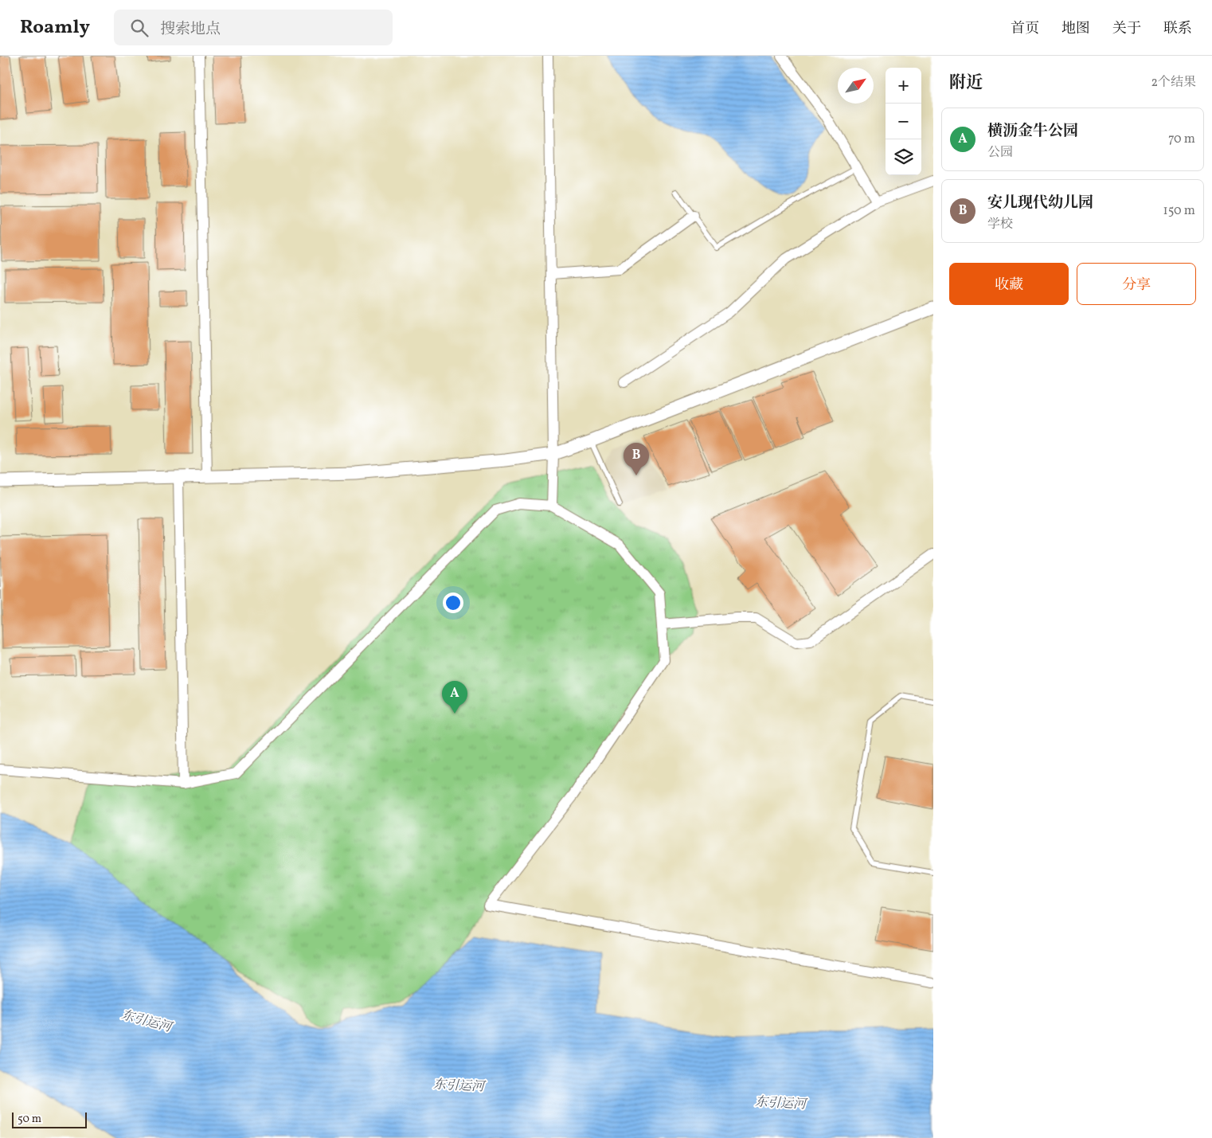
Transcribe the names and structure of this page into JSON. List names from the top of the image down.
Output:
{
  "water": ["东引运河"],
  "scale_bar": "50 m",
  "north": "top right",
  "page": {
    "header": "Roamly",
    "search": "搜索地点",
    "nav": [
      "首页",
      "地图",
      "关于",
      "联系"
    ],
    "heading": ["附近", "2个结果"],
    "map_buttons": ["+", "−"],
    "list": [
      {
        "mark": "A",
        "name": "横沥金牛公园",
        "note": "公园",
        "value": "70 m"
      },
      {
        "mark": "B",
        "name": "安儿现代幼儿园",
        "note": "学校",
        "value": "150 m"
      }
    ],
    "buttons": ["收藏", "分享"],
    "pins": ["B", "A"],
    "scale": "50 m"
  }
}
